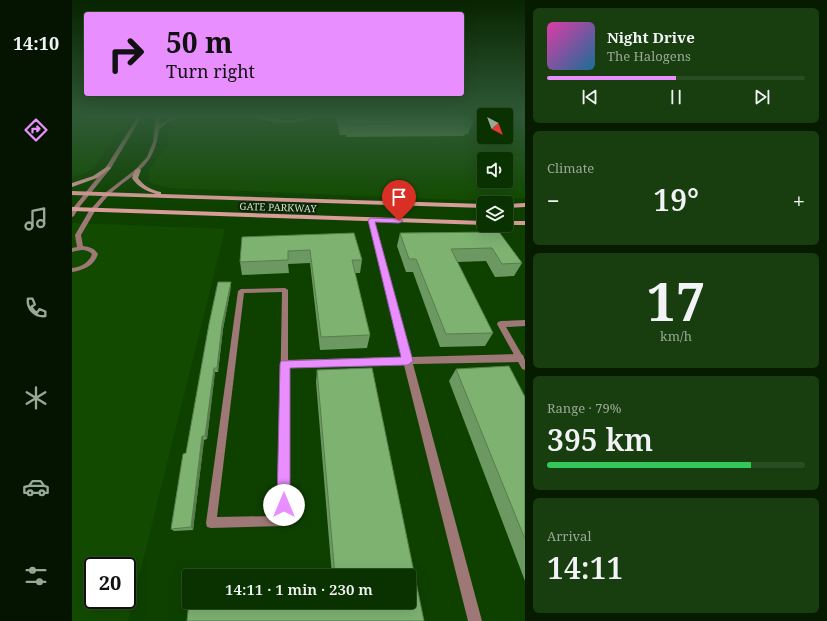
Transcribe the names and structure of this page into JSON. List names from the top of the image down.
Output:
{
  "streets": {
    "main road": ["GATE PARKWAY"]
  },
  "north": "bottom right",
  "page": {
    "tabs": "14:10",
    "turn": ["50 m", "Turn right"],
    "song": ["Night Drive", "The Halogens"],
    "tile": [
      "Climate",
      ["17", "km/h"],
      ["Range · 79%", "395 km"],
      ["Arrival", "14:11"]
    ],
    "heat": ["−", "19°", "+"],
    "limit": "20",
    "trip": "14:11 · 1 min · 230 m"
  }
}
